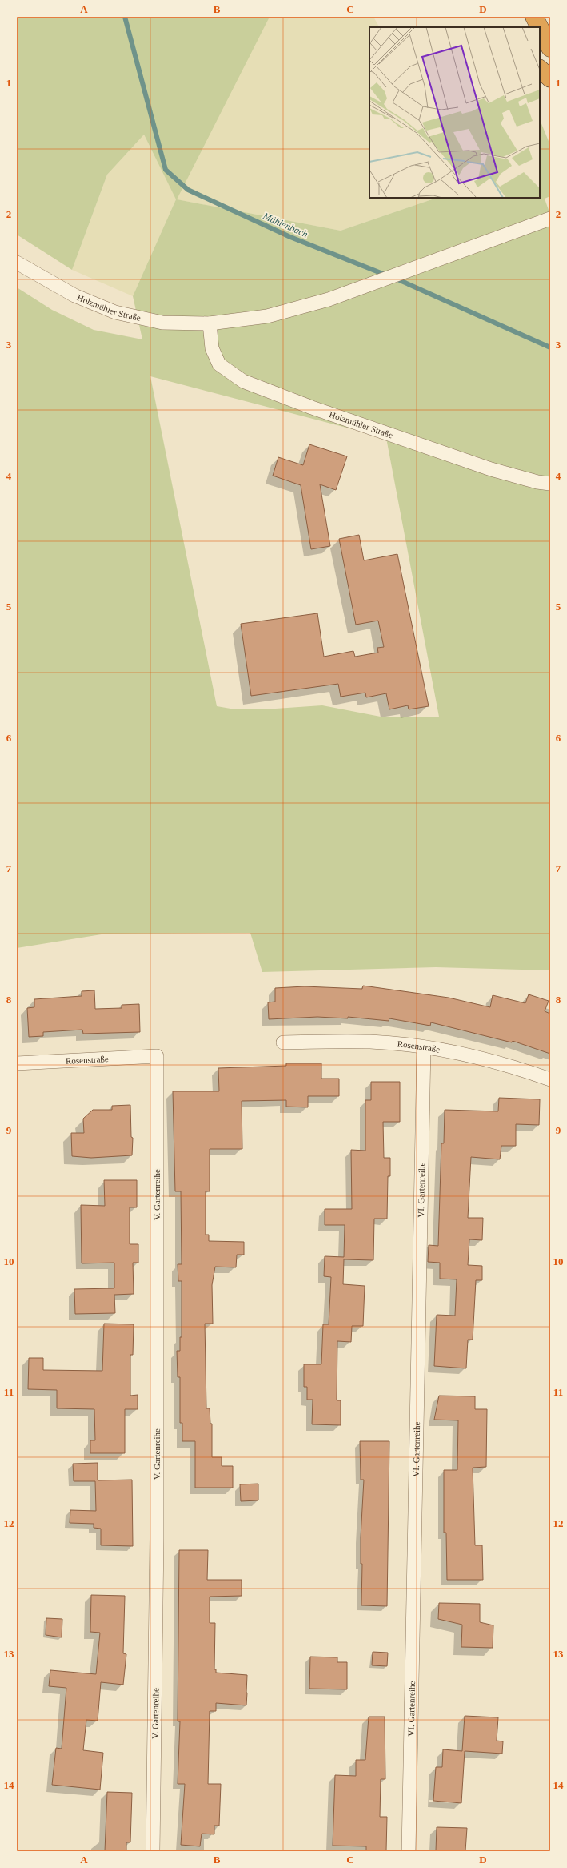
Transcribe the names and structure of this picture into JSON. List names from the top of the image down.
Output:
{
  "streets": {
    "street": [
      "Holzmühler Straße",
      "Rosenstraße",
      "VI. Gartenreihe",
      "V. Gartenreihe"
    ]
  },
  "crossings": [
    ["Rosenstraße", "VI. Gartenreihe"],
    ["Rosenstraße", "V. Gartenreihe"]
  ],
  "water": ["Mühlenbach"],
  "grid": {
    "columns": [
      "A",
      "B",
      "C",
      "D"
    ],
    "rows": [
      "1",
      "2",
      "3",
      "4",
      "5",
      "6",
      "7",
      "8",
      "9",
      "10",
      "11",
      "12",
      "13",
      "14"
    ]
  }
}
